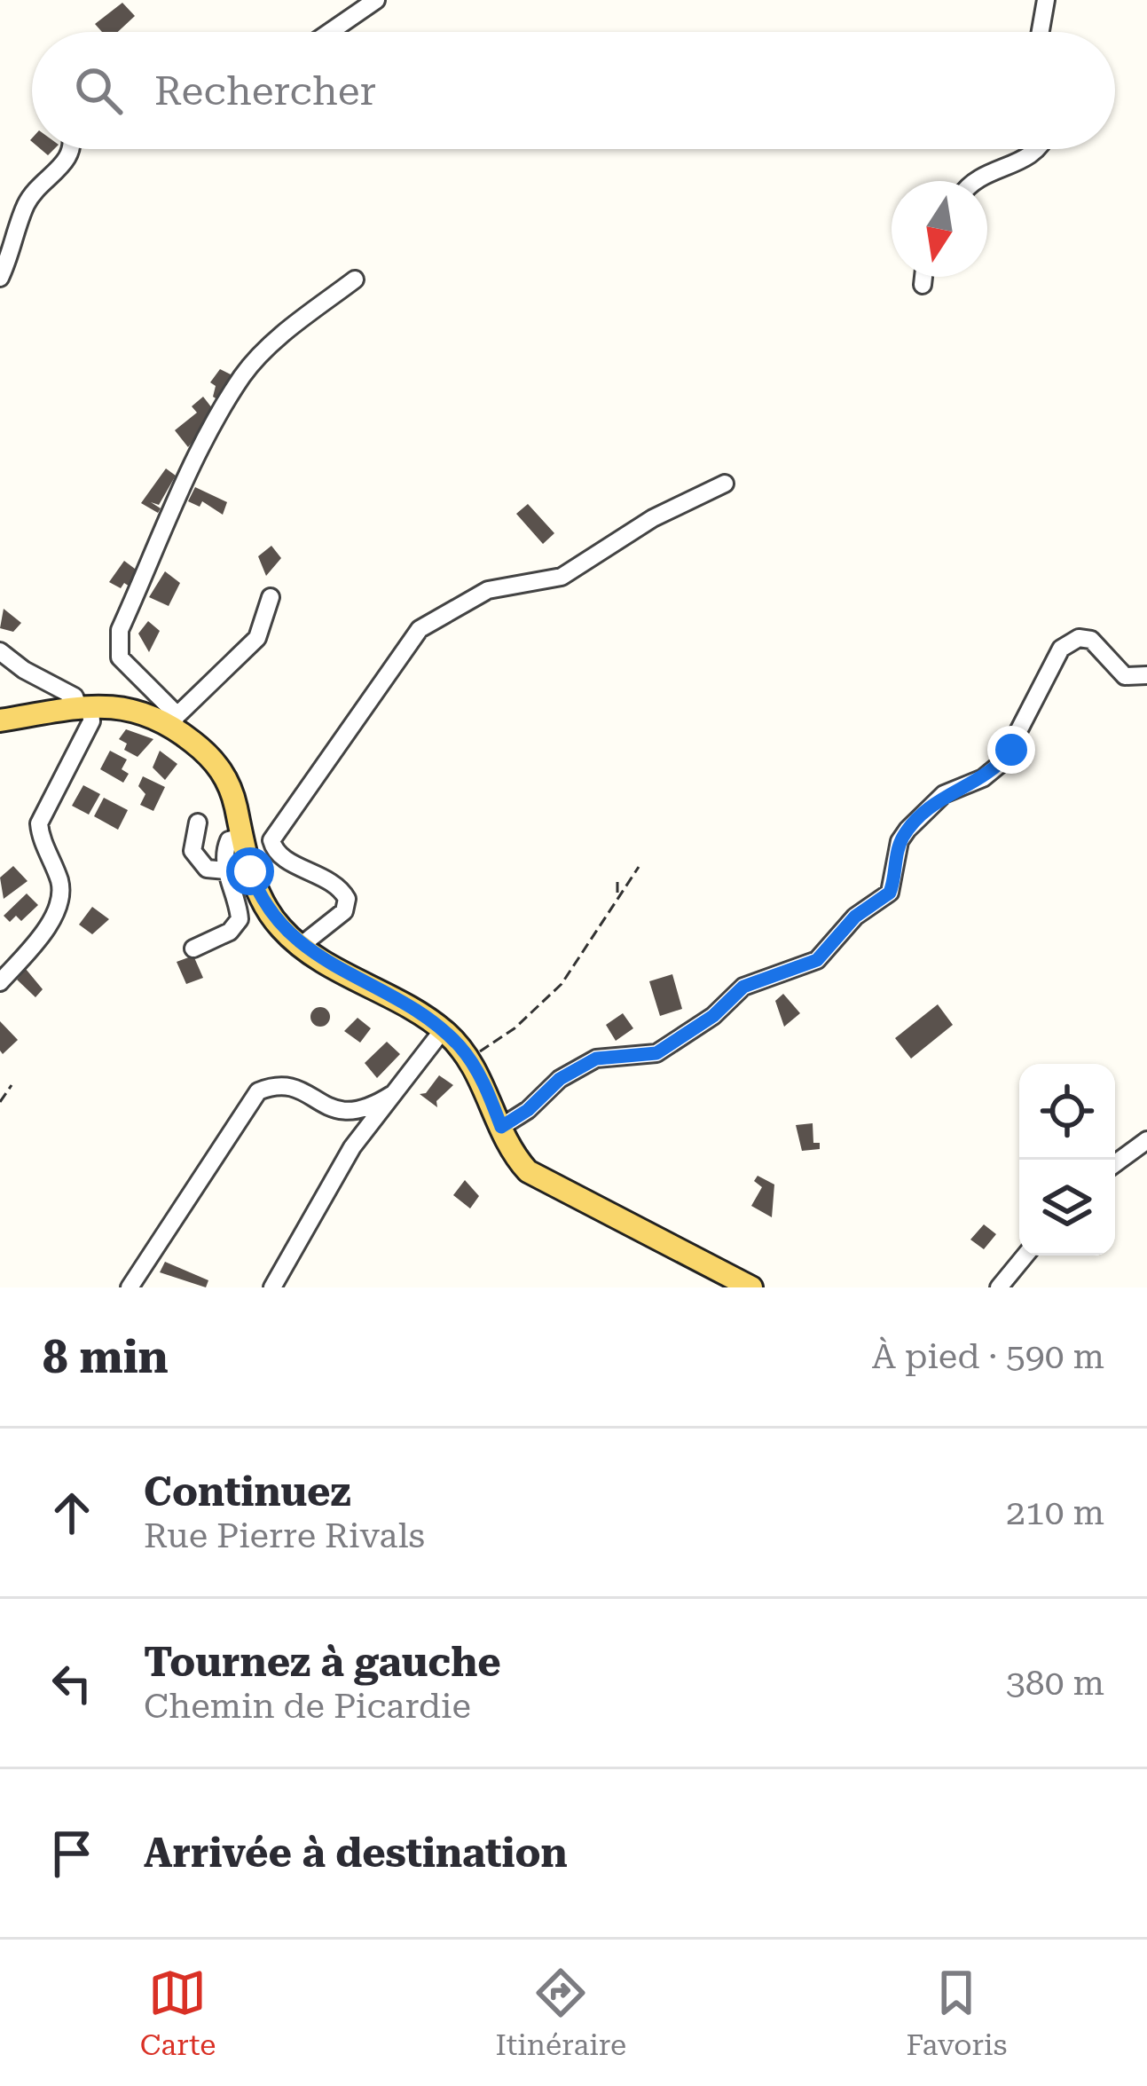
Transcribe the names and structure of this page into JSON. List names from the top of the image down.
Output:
{
  "north": "bottom",
  "page": {
    "search": "Rechercher",
    "heading": ["8 min", "À pied · 590 m"],
    "list": [
      ["Continuez", "Rue Pierre Rivals", "210 m"],
      ["Tournez à gauche", "Chemin de Picardie", "380 m"],
      "Arrivée à destination"
    ],
    "nav": ["Carte", "Itinéraire", "Favoris"]
  }
}
